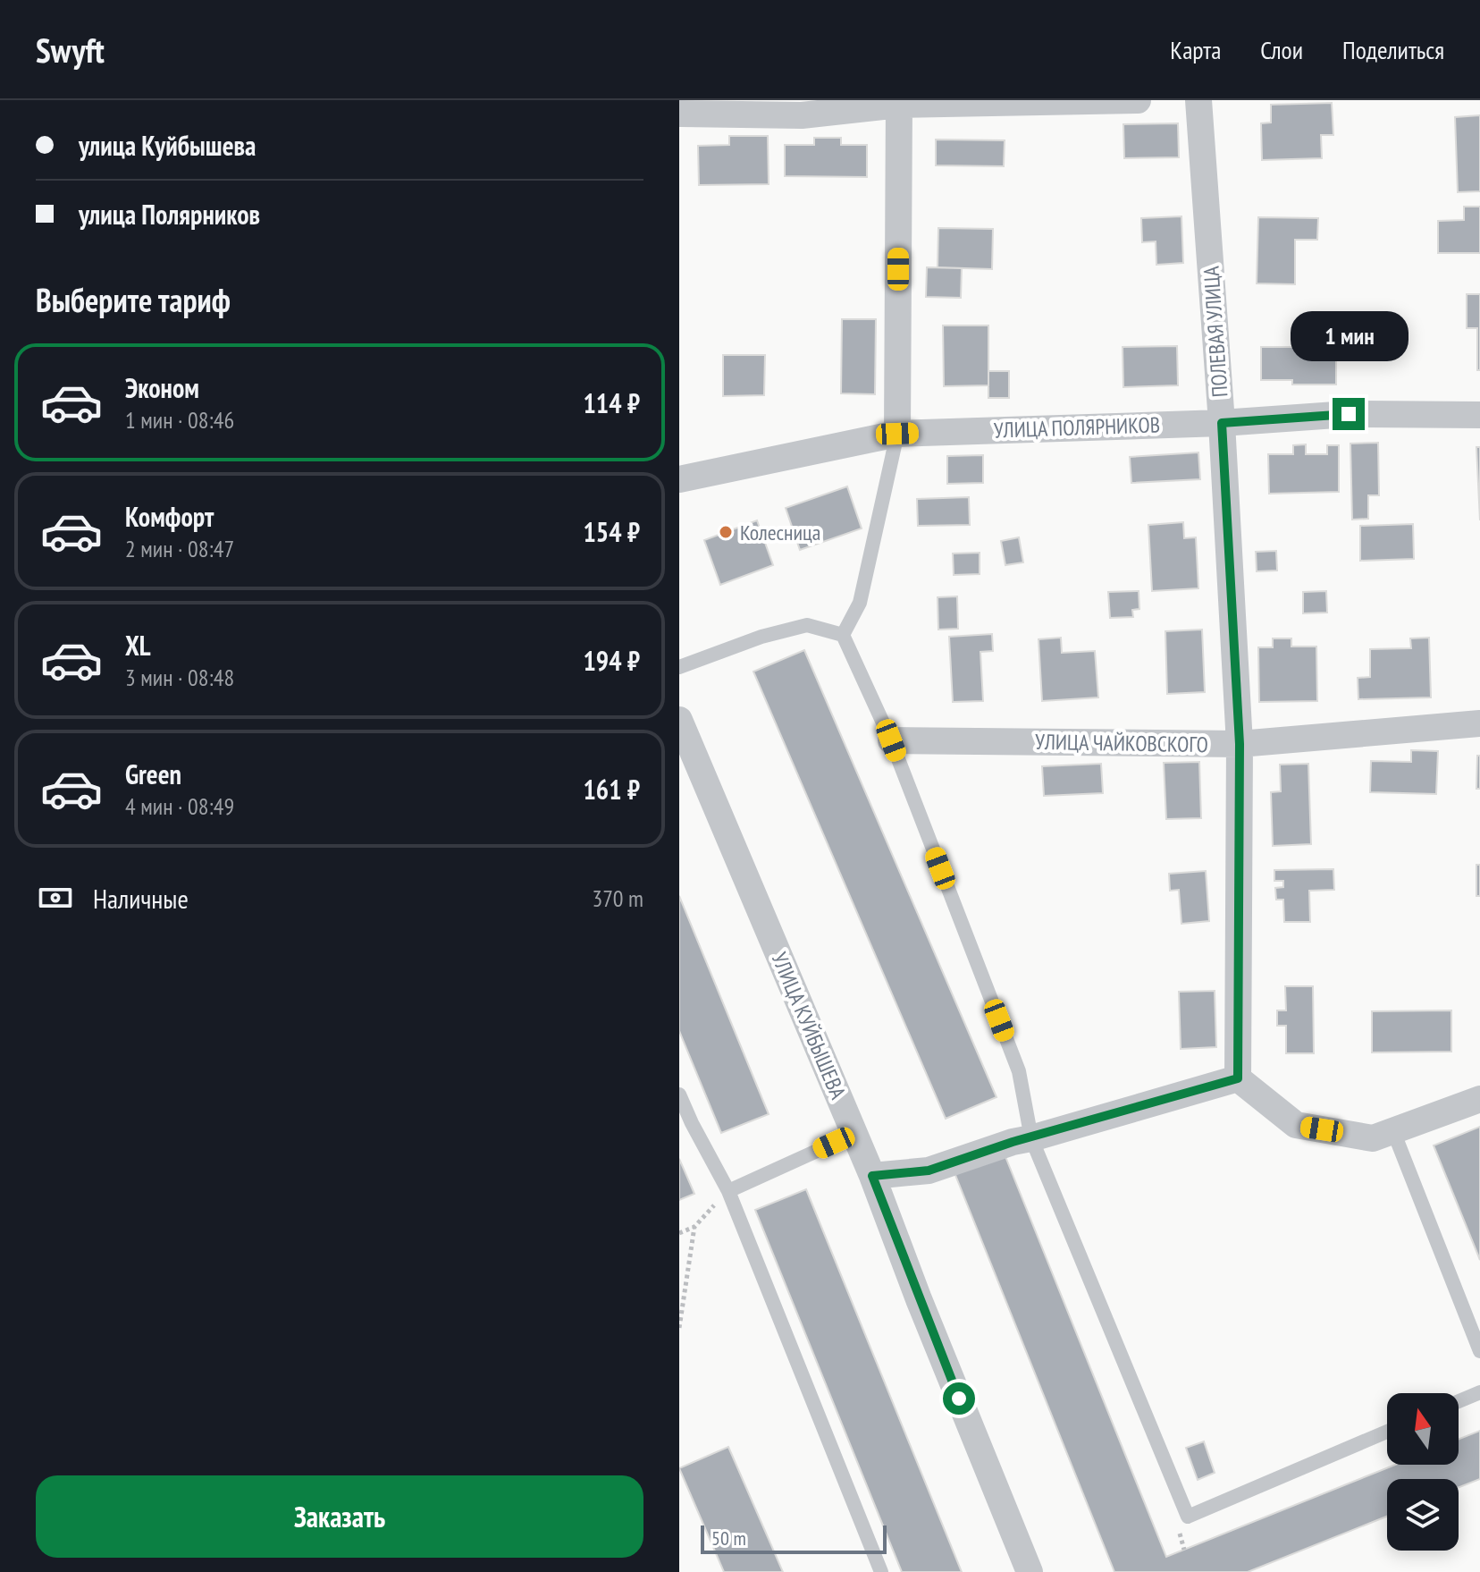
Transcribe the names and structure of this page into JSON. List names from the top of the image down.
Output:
{
  "streets": {
    "street": [
      "ПОЛЕВАЯ УЛИЦА",
      "УЛИЦА ПОЛЯРНИКОВ",
      "УЛИЦА ЧАЙКОВСКОГО",
      "УЛИЦА КУЙБЫШЕВА"
    ]
  },
  "crossings": [
    ["ПОЛЕВАЯ УЛИЦА", "УЛИЦА ПОЛЯРНИКОВ"],
    ["ПОЛЕВАЯ УЛИЦА", "УЛИЦА ЧАЙКОВСКОГО"]
  ],
  "places": ["Колесница"],
  "scale_bar": "50 m",
  "north": "top",
  "page": {
    "header": "Swyft",
    "nav": ["Карта", "Слои", "Поделиться"],
    "banner": ["улица Куйбышева", "улица Полярников"],
    "heading": "Выберите тариф",
    "bubble": "1 мин",
    "list": [
      {
        "name": "Эконом",
        "note": "1 мин · 08:46",
        "value": "114 ₽"
      },
      {
        "name": "Комфорт",
        "note": "2 мин · 08:47",
        "value": "154 ₽"
      },
      {
        "name": "XL",
        "note": "3 мин · 08:48",
        "value": "194 ₽"
      },
      {
        "name": "Green",
        "note": "4 мин · 08:49",
        "value": "161 ₽"
      }
    ],
    "pay": ["Наличные", "370 m"],
    "buttons": "Заказать",
    "scale": "50 m"
  }
}
